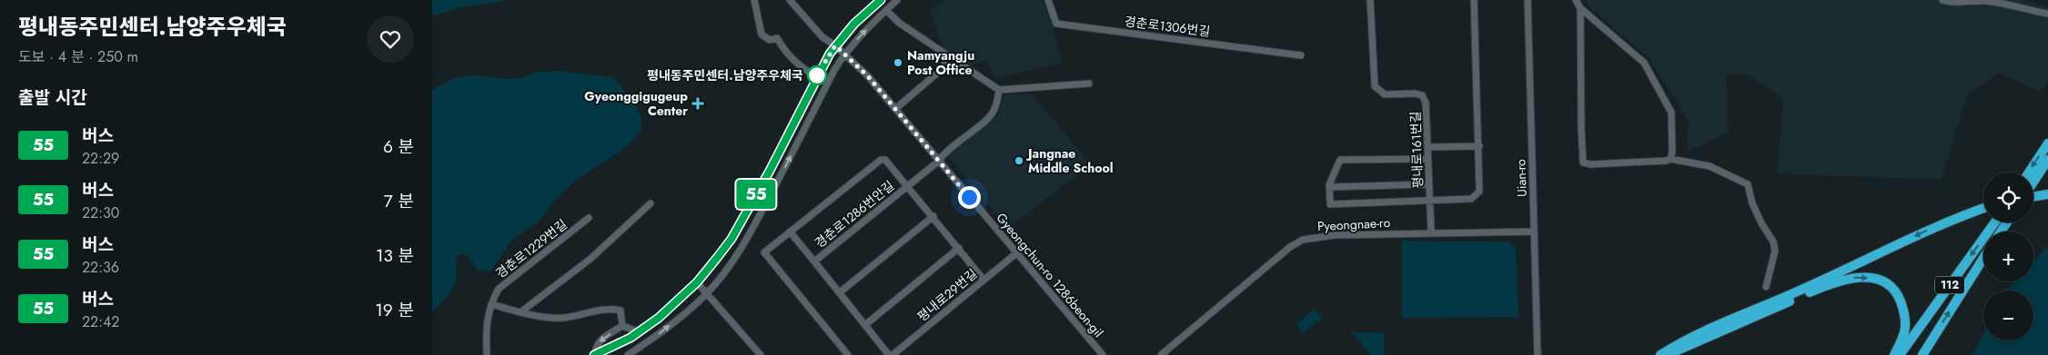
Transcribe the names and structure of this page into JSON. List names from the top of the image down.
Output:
{
  "streets": {
    "highway": ["112"],
    "street": [
      "경춘로1306번길",
      "평내로161번길",
      "Uian-ro",
      "경춘로1286번안길",
      "Pyeongnae-ro",
      "경춘로1229번길",
      "Gyeongchun-ro 1286beon-gil",
      "평내로29번길"
    ]
  },
  "crossings": [
    ["평내로161번길", "Pyeongnae-ro"],
    ["Uian-ro", "Pyeongnae-ro"],
    ["경춘로1286번안길", "Gyeongchun-ro 1286beon-gil"],
    ["Gyeongchun-ro 1286beon-gil", "평내로29번길"]
  ],
  "places": {
    "other": ["Namyangju Post Office", "평내동주민센터.남양주우체국", "Jangnae Middle School"],
    "health": ["Gyeonggigugeup Center"]
  },
  "lines": ["bus line 55"],
  "page": {
    "heading": [
      ["평내동주민센터.남양주우체국", "도보 · 4 분 · 250 m"],
      "출발 시간"
    ],
    "on_map": "55",
    "list": [
      {
        "mark": "55",
        "name": "버스",
        "note": "22:29",
        "value": "6 분"
      },
      {
        "mark": "55",
        "name": "버스",
        "note": "22:30",
        "value": "7 분"
      },
      {
        "mark": "55",
        "name": "버스",
        "note": "22:36",
        "value": "13 분"
      },
      {
        "mark": "55",
        "name": "버스",
        "note": "22:42",
        "value": "19 분"
      }
    ],
    "map_buttons": ["+", "−"]
  }
}
